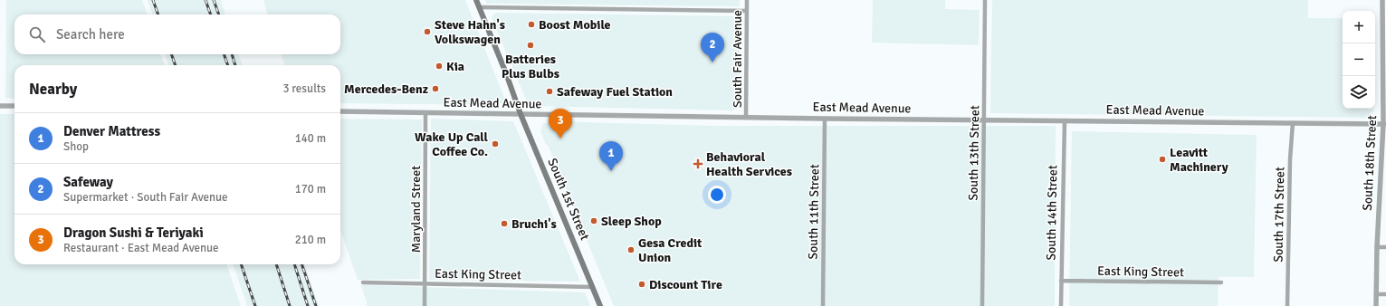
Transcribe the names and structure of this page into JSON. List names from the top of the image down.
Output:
{
  "streets": {
    "main road": ["South 1st Street"],
    "street": [
      "South Fair Avenue",
      "East Mead Avenue",
      "South 13th Street",
      "South 18th Street",
      "Maryland Street",
      "South 11th Street",
      "South 14th Street",
      "South 17th Street",
      "East King Street"
    ]
  },
  "crossings": [
    ["South Fair Avenue", "East Mead Avenue"],
    ["East Mead Avenue", "South 13th Street"],
    ["East Mead Avenue", "South 18th Street"],
    ["East Mead Avenue", "South 1st Street"],
    ["East Mead Avenue", "Maryland Street"],
    ["East Mead Avenue", "South 11th Street"],
    ["East Mead Avenue", "South 14th Street"],
    ["East Mead Avenue", "South 17th Street"],
    ["South 1st Street", "East King Street"],
    ["Maryland Street", "East King Street"],
    ["South 14th Street", "East King Street"]
  ],
  "places": {
    "other": [
      "Boost Mobile",
      "Steve Hahn's Volkswagen",
      "Batteries Plus Bulbs",
      "Kia",
      "Mercedes-Benz",
      "Safeway Fuel Station",
      "Wake Up Call Coffee Co.",
      "Leavitt Machinery",
      "Sleep Shop",
      "Bruchi's",
      "Gesa Credit Union",
      "Discount Tire"
    ],
    "health": ["Behavioral Health Services"]
  },
  "page": {
    "map_buttons": ["+", "−"],
    "search": "Search here",
    "pins": ["2", "3", "1"],
    "heading": ["Nearby", "3 results"],
    "list": [
      {
        "mark": "1",
        "name": "Denver Mattress",
        "note": "Shop",
        "value": "140 m"
      },
      {
        "mark": "2",
        "name": "Safeway",
        "note": "Supermarket · South Fair Avenue",
        "value": "170 m"
      },
      {
        "mark": "3",
        "name": "Dragon Sushi & Teriyaki",
        "note": "Restaurant · East Mead Avenue",
        "value": "210 m"
      }
    ]
  }
}
